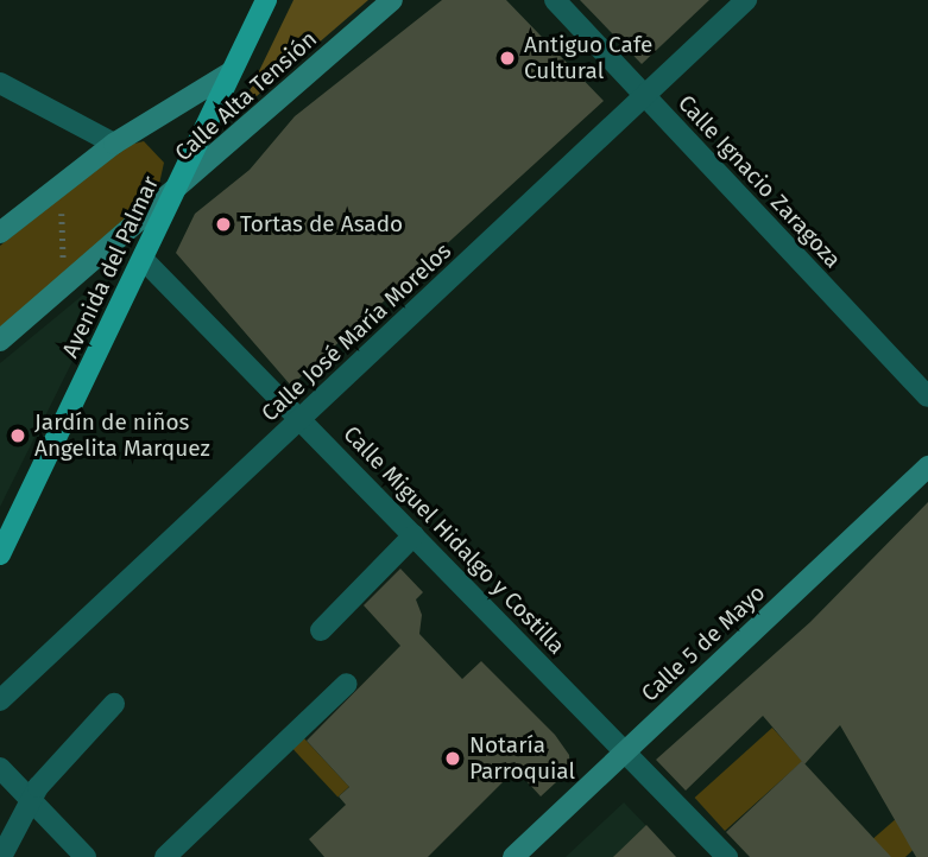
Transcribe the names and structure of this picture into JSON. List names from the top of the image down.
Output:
{
  "streets": {
    "main road": ["Avenida del Palmar"],
    "street": [
      "Calle Alta Tensión",
      "Calle Ignacio Zaragoza",
      "Calle José María Morelos",
      "Calle Miguel Hidalgo y Costilla",
      "Calle 5 de Mayo"
    ]
  },
  "crossings": [
    ["Calle Alta Tensión", "Avenida del Palmar"],
    ["Calle Ignacio Zaragoza", "Calle José María Morelos"],
    ["Avenida del Palmar", "Calle Miguel Hidalgo y Costilla"],
    ["Calle José María Morelos", "Calle Miguel Hidalgo y Costilla"],
    ["Calle Miguel Hidalgo y Costilla", "Calle 5 de Mayo"]
  ],
  "places": [
    "Antiguo Cafe Cultural",
    "Tortas de Asado",
    "Jardín de niños Angelita Marquez",
    "Notaría Parroquial"
  ]
}
